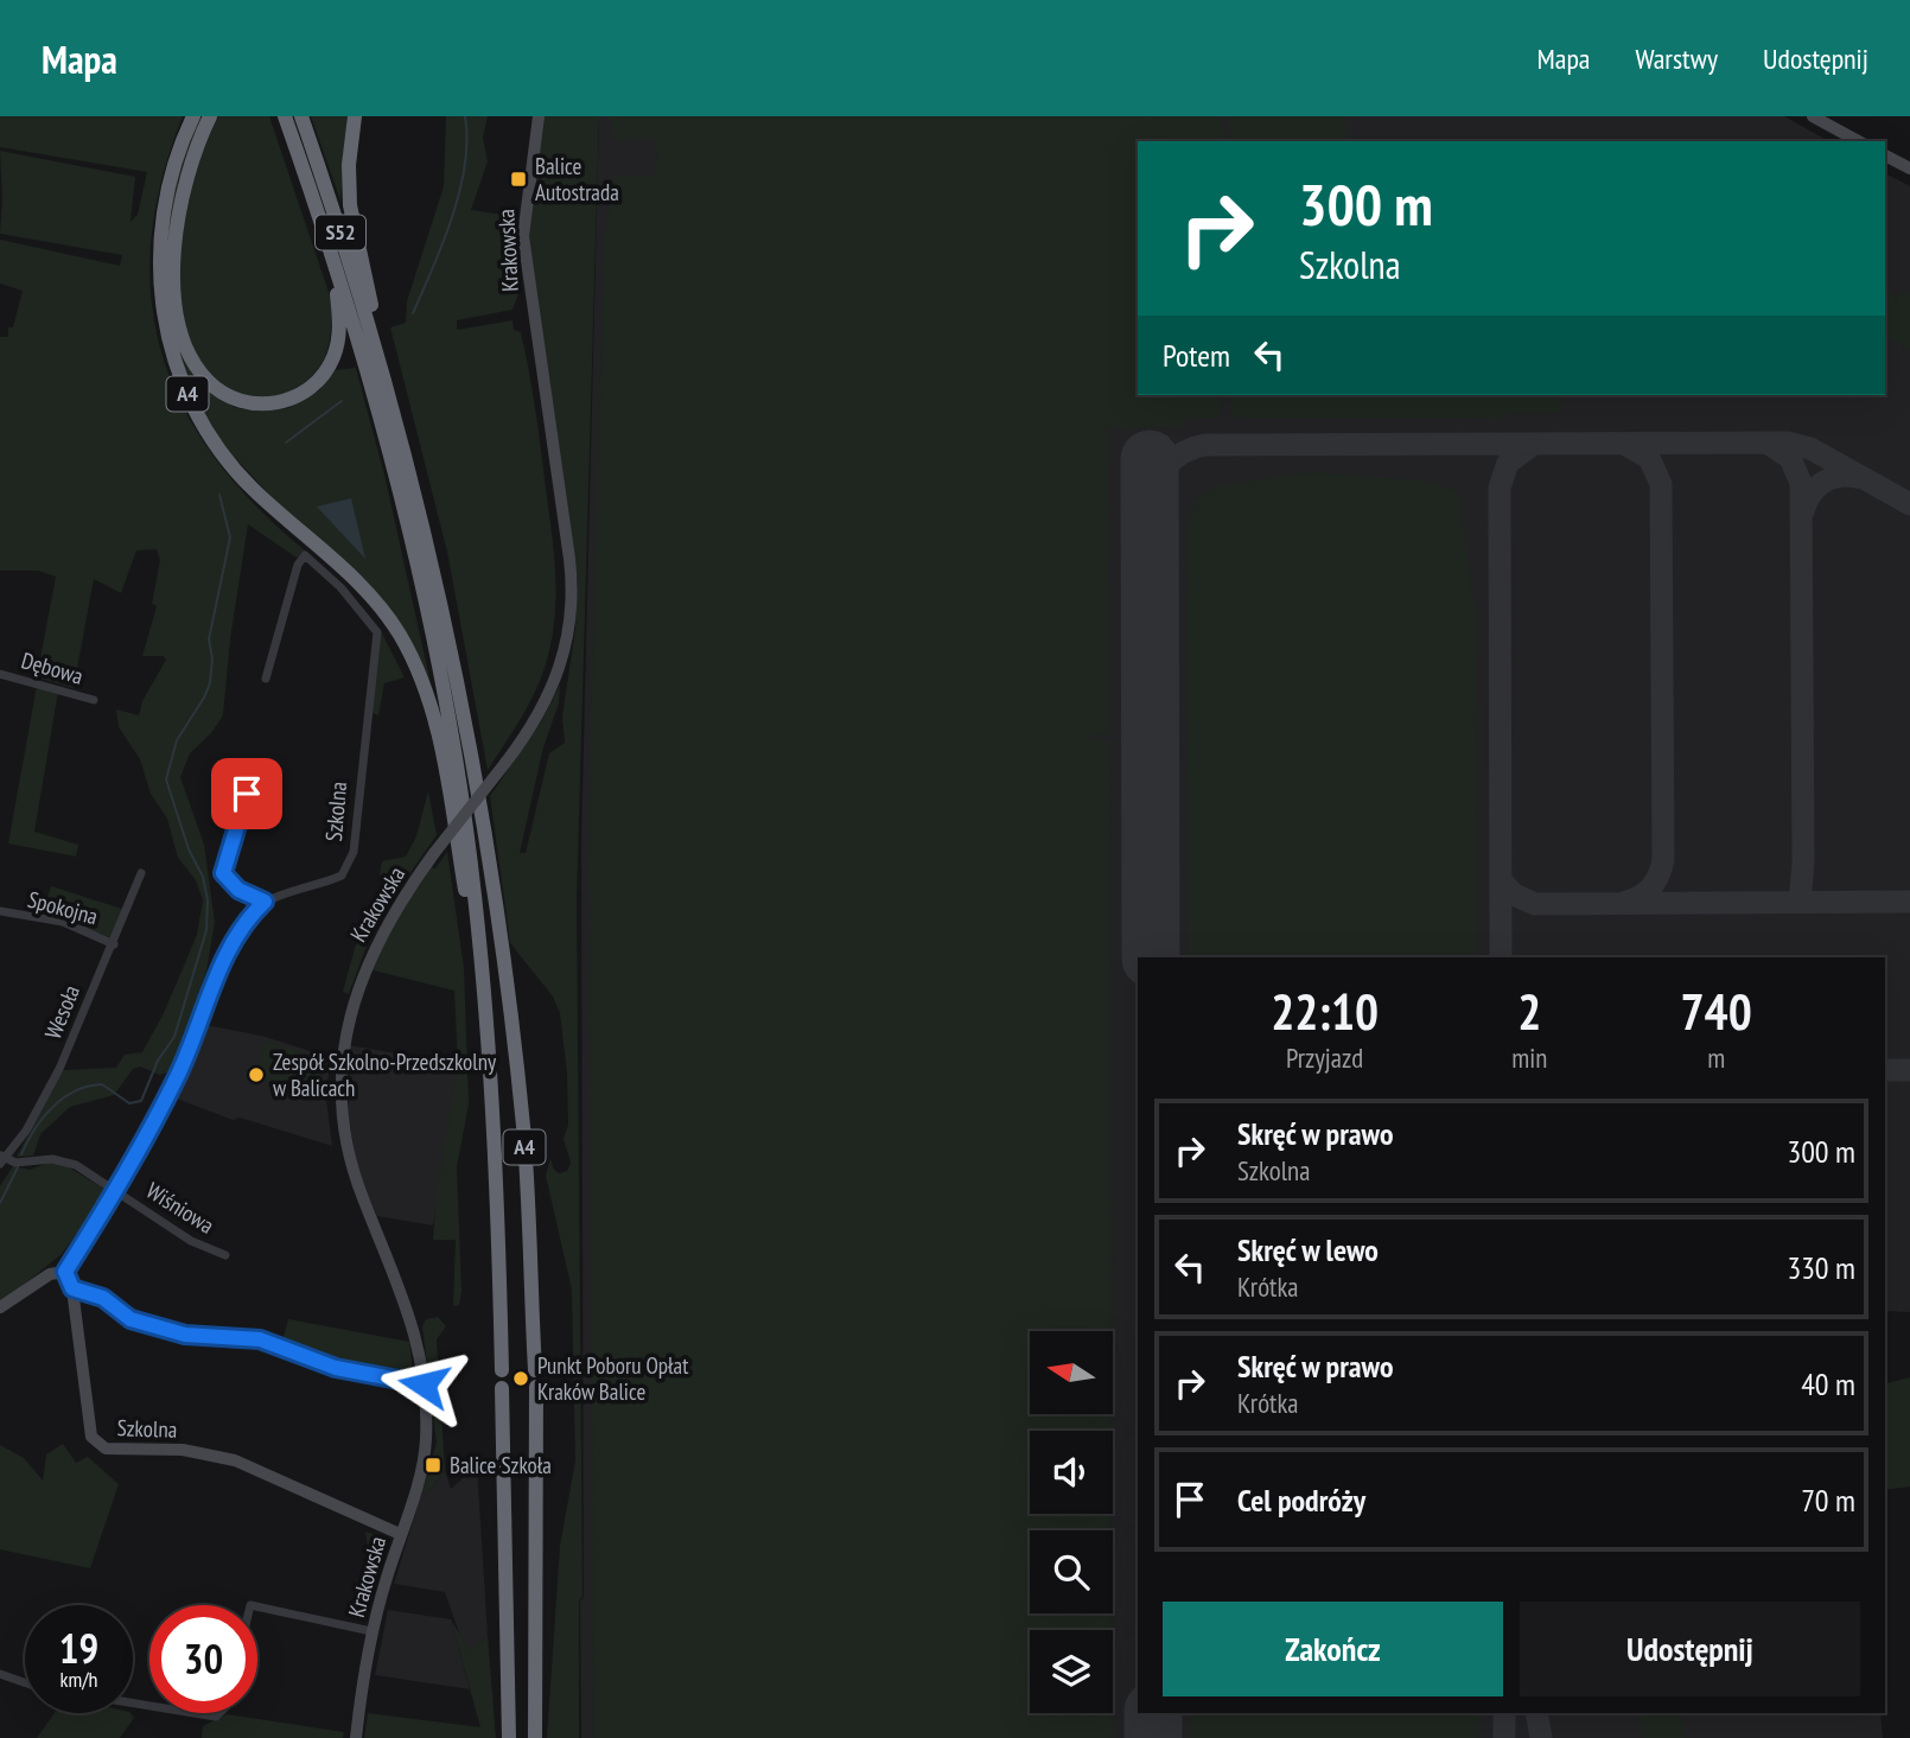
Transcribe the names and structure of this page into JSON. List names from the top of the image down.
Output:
{
  "streets": {
    "highway": ["S52", "A4"],
    "street": [
      "Krakowska",
      "Dębowa",
      "Szkolna",
      "Spokojna",
      "Wesoła",
      "Wiśniowa"
    ]
  },
  "crossings": [
    ["S52", "A4"],
    ["Krakowska", "Szkolna"],
    ["Spokojna", "Wesoła"],
    ["Wesoła", "Wiśniowa"]
  ],
  "places": {
    "transit": ["Balice Autostrada", "Balice Szkoła"],
    "other": ["Zespół Szkolno-Przedszkolny w Balicach", "Punkt Poboru Opłat Kraków Balice"]
  },
  "north": "left",
  "page": {
    "header": "Mapa",
    "nav": ["Mapa", "Warstwy", "Udostępnij"],
    "turn": ["300 m", "Szkolna"],
    "then": "Potem",
    "eta": [
      "22:10",
      "Przyjazd",
      "2",
      "min",
      "740",
      "m"
    ],
    "list": [
      {
        "name": "Skręć w prawo",
        "note": "Szkolna",
        "value": "300 m"
      },
      {
        "name": "Skręć w lewo",
        "note": "Krótka",
        "value": "330 m"
      },
      {
        "name": "Skręć w prawo",
        "note": "Krótka",
        "value": "40 m"
      },
      {
        "name": "Cel podróży",
        "value": "70 m"
      }
    ],
    "buttons": ["Zakończ", "Udostępnij"],
    "speed": "19 km/h",
    "limit": "30"
  }
}
